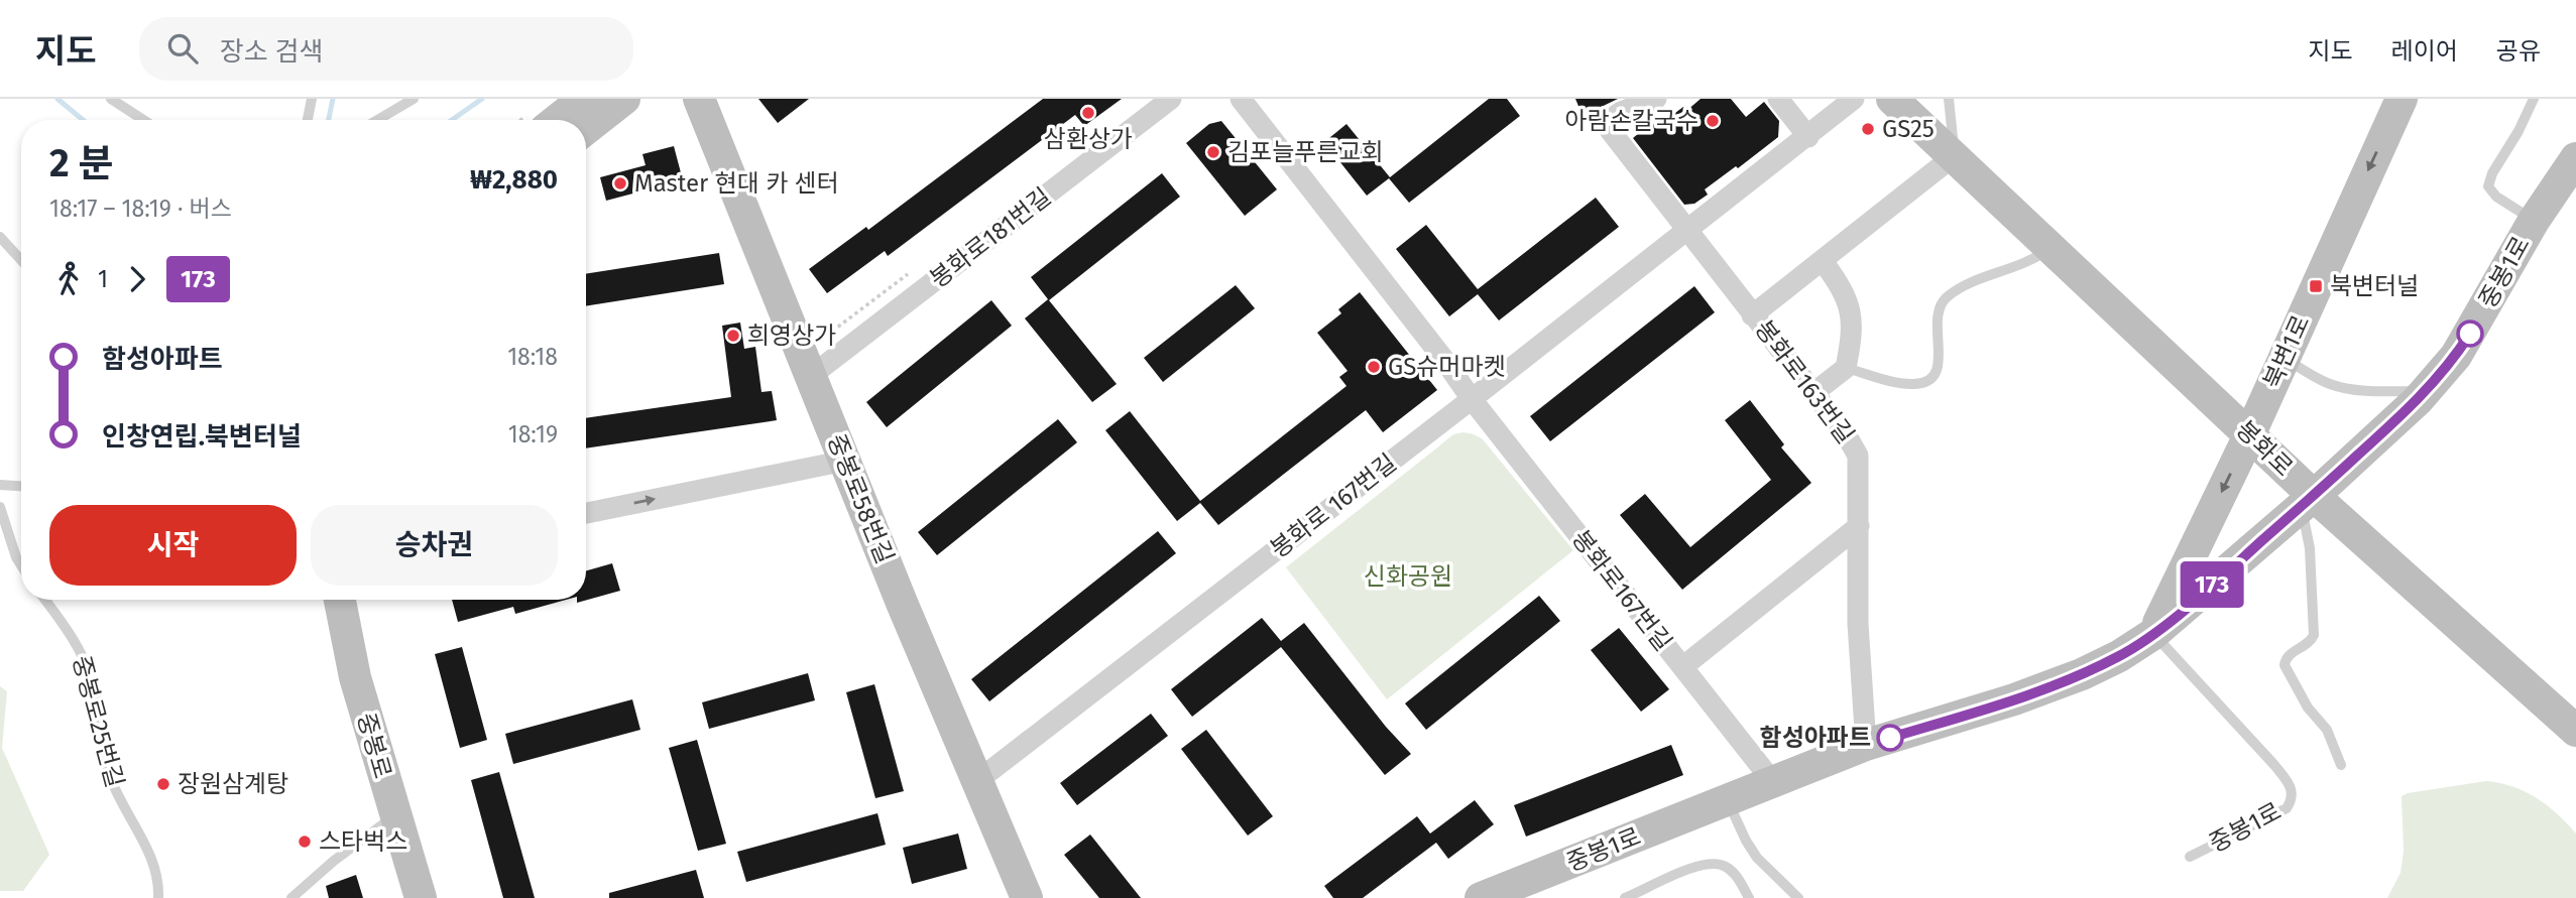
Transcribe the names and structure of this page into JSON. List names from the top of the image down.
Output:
{
  "streets": {
    "street": [
      "봉화로181번길",
      "중봉1로",
      "북변1로",
      "봉화로163번길",
      "봉화로",
      "중봉로58번길",
      "봉화로 167번길",
      "봉화로167번길",
      "중봉로"
    ],
    "lane": ["중봉로25번길"]
  },
  "crossings": [
    ["봉화로181번길", "중봉로58번길"],
    ["중봉1로", "북변1로"],
    ["중봉1로", "봉화로163번길"],
    ["중봉1로", "봉화로"],
    ["중봉1로", "봉화로167번길"],
    ["북변1로", "봉화로"],
    ["봉화로163번길", "봉화로"],
    ["중봉로58번길", "봉화로 167번길"],
    ["봉화로 167번길", "봉화로167번길"]
  ],
  "one_way": ["북변1로"],
  "parks": ["신화공원"],
  "places": {
    "other": [
      "삼환상가",
      "아람손칼국수",
      "GS25",
      "김포늘푸른교회",
      "Master 현대 카 센터",
      "희영상가",
      "GS슈머마켓",
      "함성아파트",
      "장원삼계탕",
      "스타벅스"
    ],
    "transit": ["북변터널"]
  },
  "lines": ["bus line 173"],
  "page": {
    "header": "지도",
    "search": "장소 검색",
    "nav": ["지도", "레이어", "공유"],
    "on_map": "173",
    "heading": ["2 분", "18:17 – 18:19 · 버스", "₩2,880"],
    "legs": ["1", "173"],
    "list": [
      {
        "name": "함성아파트",
        "value": "18:18"
      },
      {
        "name": "인창연립.북변터널",
        "value": "18:19"
      }
    ],
    "buttons": ["시작", "승차권"]
  }
}
